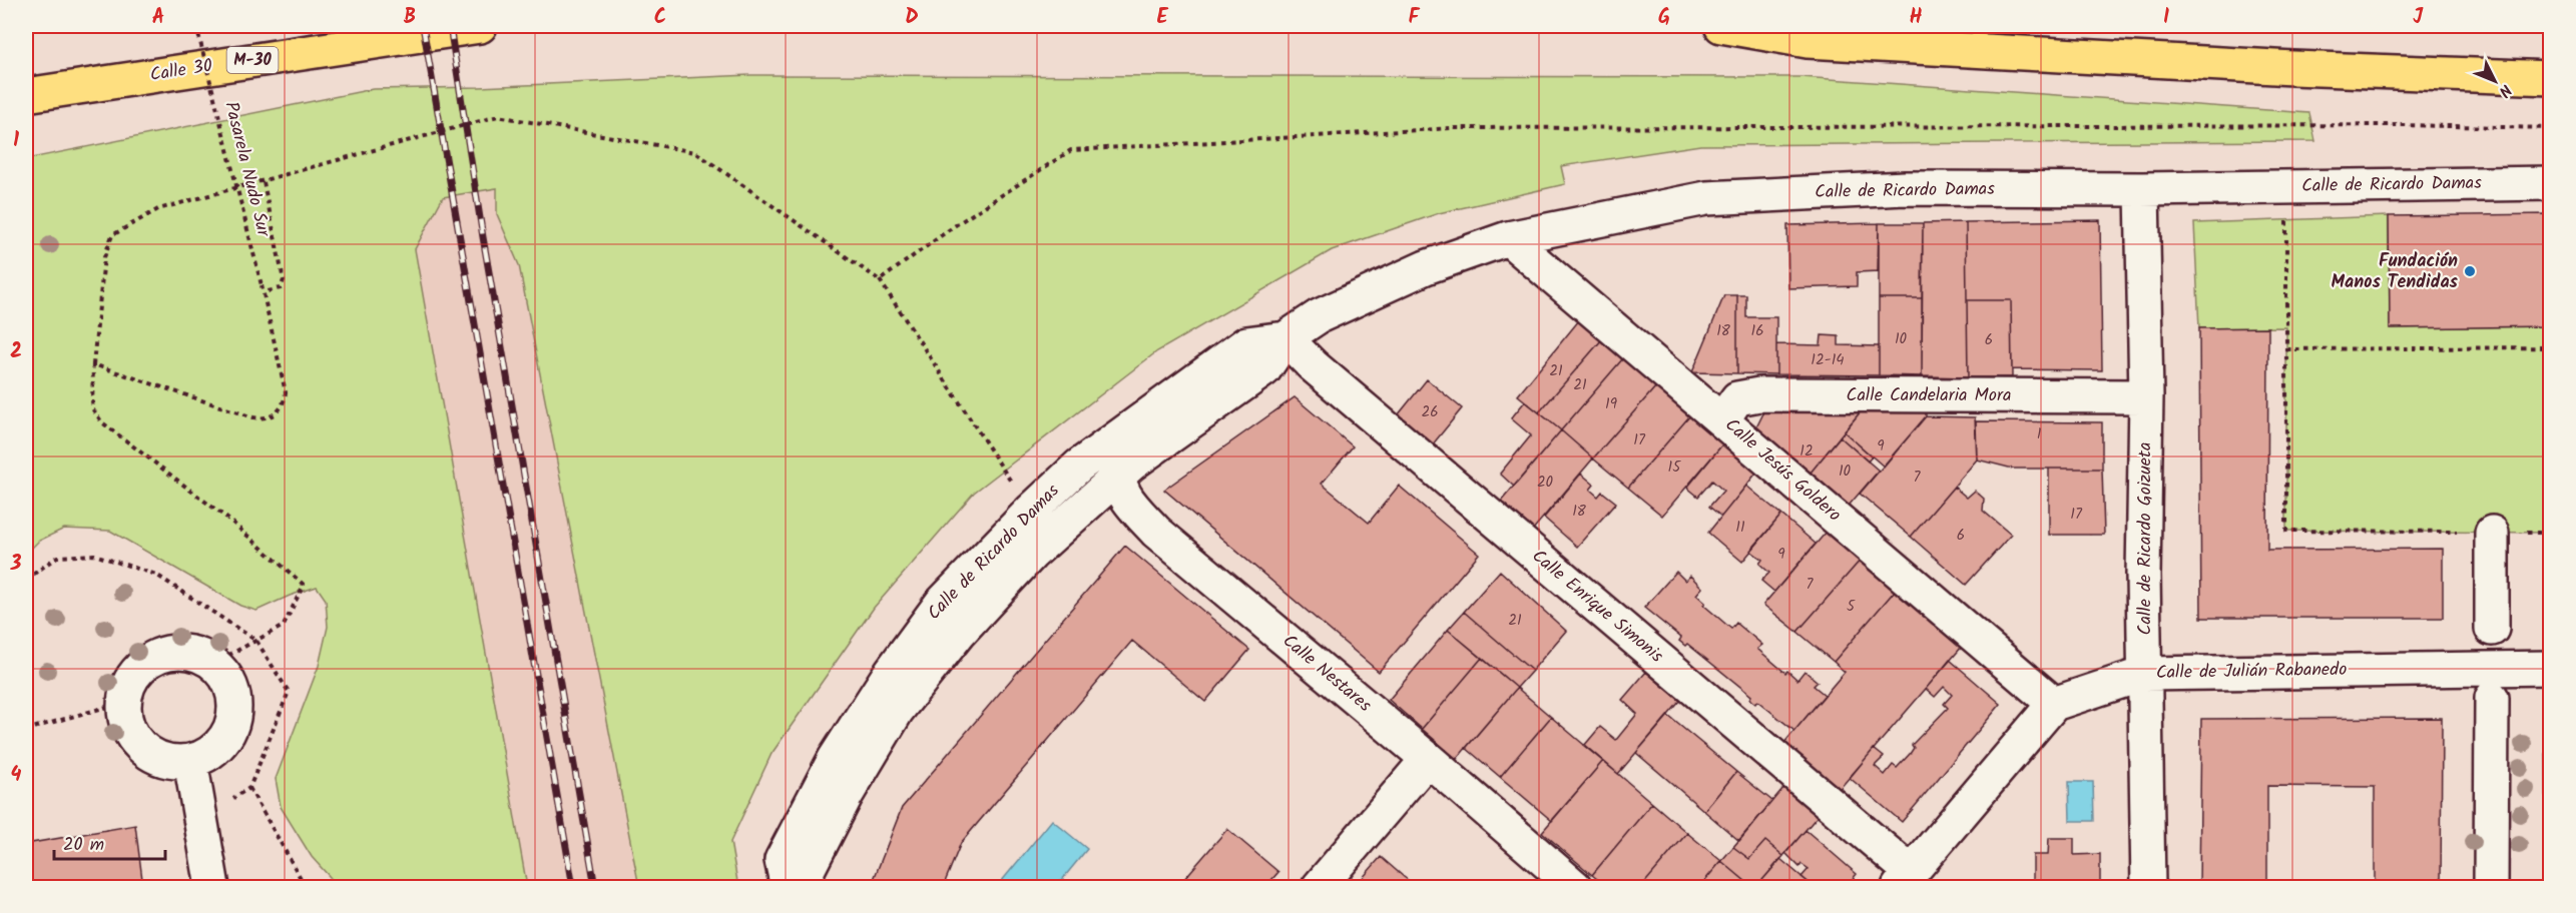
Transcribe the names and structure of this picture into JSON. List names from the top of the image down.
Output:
{
  "streets": {
    "highway": ["M-30", "Calle 30"],
    "street": [
      "Calle de Ricardo Damas",
      "Calle Candelaria Mora",
      "Calle Jesús Goldero",
      "Calle de Ricardo Goizueta",
      "Calle Enrique Simonis",
      "Calle de Julián Rabanedo",
      "Calle Nestares"
    ],
    "path": ["Pasarela Nudo Sur"]
  },
  "crossings": [
    ["Calle de Ricardo Damas", "Calle Jesús Goldero"],
    ["Calle de Ricardo Damas", "Calle de Ricardo Goizueta"],
    ["Calle de Ricardo Damas", "Calle Enrique Simonis"],
    ["Calle de Ricardo Damas", "Calle Nestares"],
    ["Calle Candelaria Mora", "Calle Jesús Goldero"],
    ["Calle Candelaria Mora", "Calle de Ricardo Goizueta"],
    ["Calle Jesús Goldero", "Calle de Julián Rabanedo"],
    ["Calle de Ricardo Goizueta", "Calle de Julián Rabanedo"]
  ],
  "places": ["Fundación Manos Tendidas"],
  "house_numbers": [
    "18",
    "16",
    "10",
    "6",
    "12-14",
    "21",
    "21",
    "19",
    "26",
    "1",
    "17",
    "9",
    "12",
    "15",
    "10",
    "7",
    "20",
    "18",
    "17",
    "11",
    "6",
    "9",
    "7",
    "5",
    "21"
  ],
  "scale_bar": "20 m",
  "north": "bottom right",
  "grid": {
    "columns": [
      "A",
      "B",
      "C",
      "D",
      "E",
      "F",
      "G",
      "H",
      "I",
      "J"
    ],
    "rows": [
      "1",
      "2",
      "3",
      "4"
    ]
  }
}
